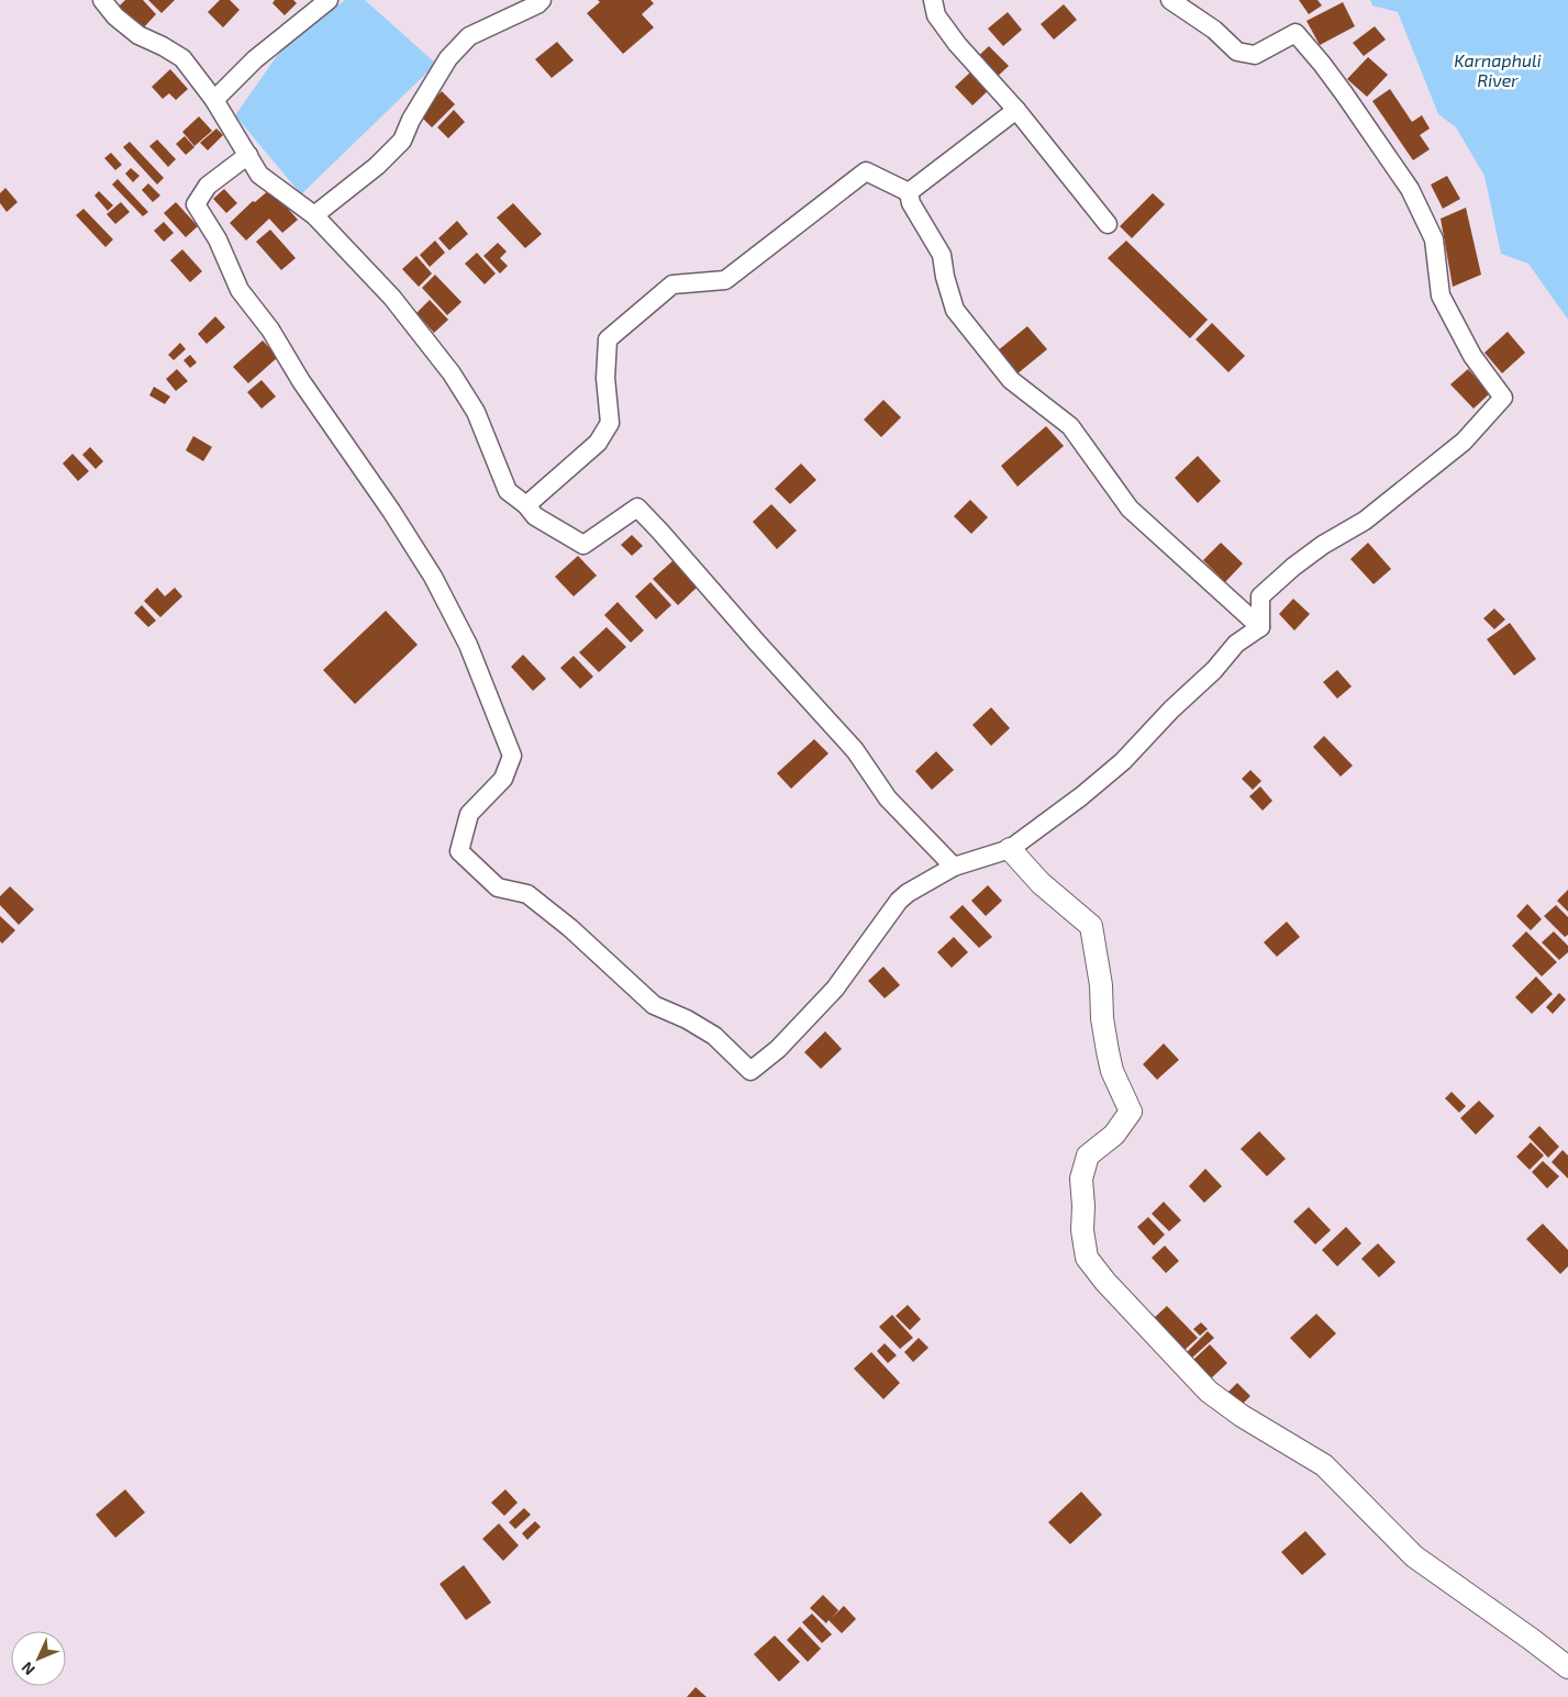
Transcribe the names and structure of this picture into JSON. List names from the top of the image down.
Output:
{
  "water": ["Karnaphuli River"],
  "north": "bottom left"
}
